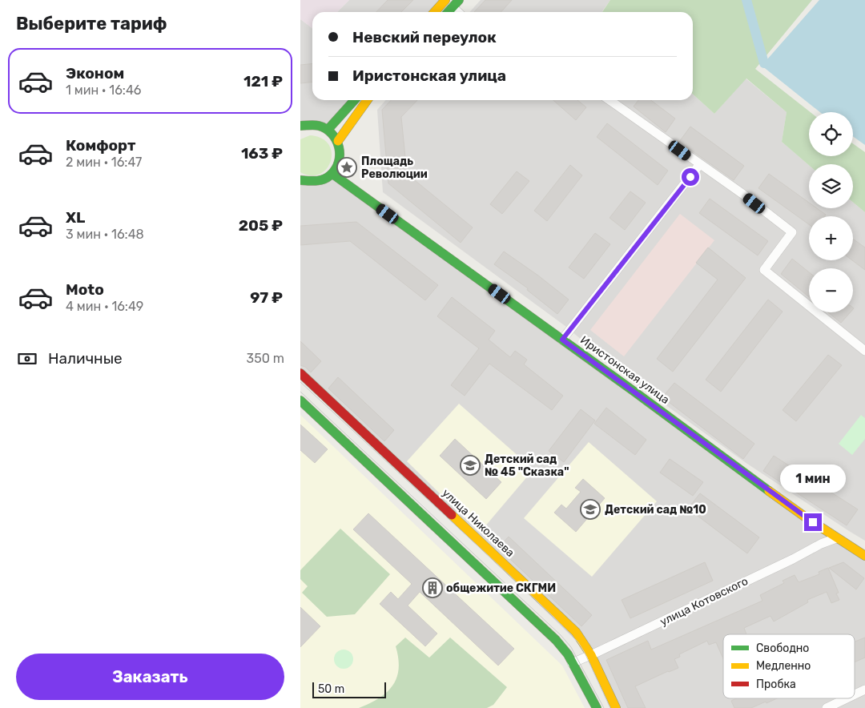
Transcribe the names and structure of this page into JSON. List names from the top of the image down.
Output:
{
  "streets": {
    "main road": ["Иристонская улица", "улица Николаева"],
    "street": ["улица Котовского"]
  },
  "crossings": [
    ["Иристонская улица", "улица Котовского"],
    ["улица Николаева", "улица Котовского"]
  ],
  "places": {
    "place": ["Площадь Революции"],
    "school or university": ["Детский сад № 45 \"Сказка\"", "Детский сад №10"],
    "building": ["общежитие СКГМИ"]
  },
  "legend": ["Свободно", "Медленно", "Пробка"],
  "scale_bar": "50 m",
  "page": {
    "heading": "Выберите тариф",
    "banner": ["Невский переулок", "Иристонская улица"],
    "list": [
      {
        "name": "Эконом",
        "note": "1 мин · 16:46",
        "value": "121 ₽"
      },
      {
        "name": "Комфорт",
        "note": "2 мин · 16:47",
        "value": "163 ₽"
      },
      {
        "name": "XL",
        "note": "3 мин · 16:48",
        "value": "205 ₽"
      },
      {
        "name": "Moto",
        "note": "4 мин · 16:49",
        "value": "97 ₽"
      }
    ],
    "map_buttons": ["+", "−"],
    "pay": ["Наличные", "350 m"],
    "bubble": "1 мин",
    "buttons": "Заказать",
    "scale": "50 m"
  }
}
